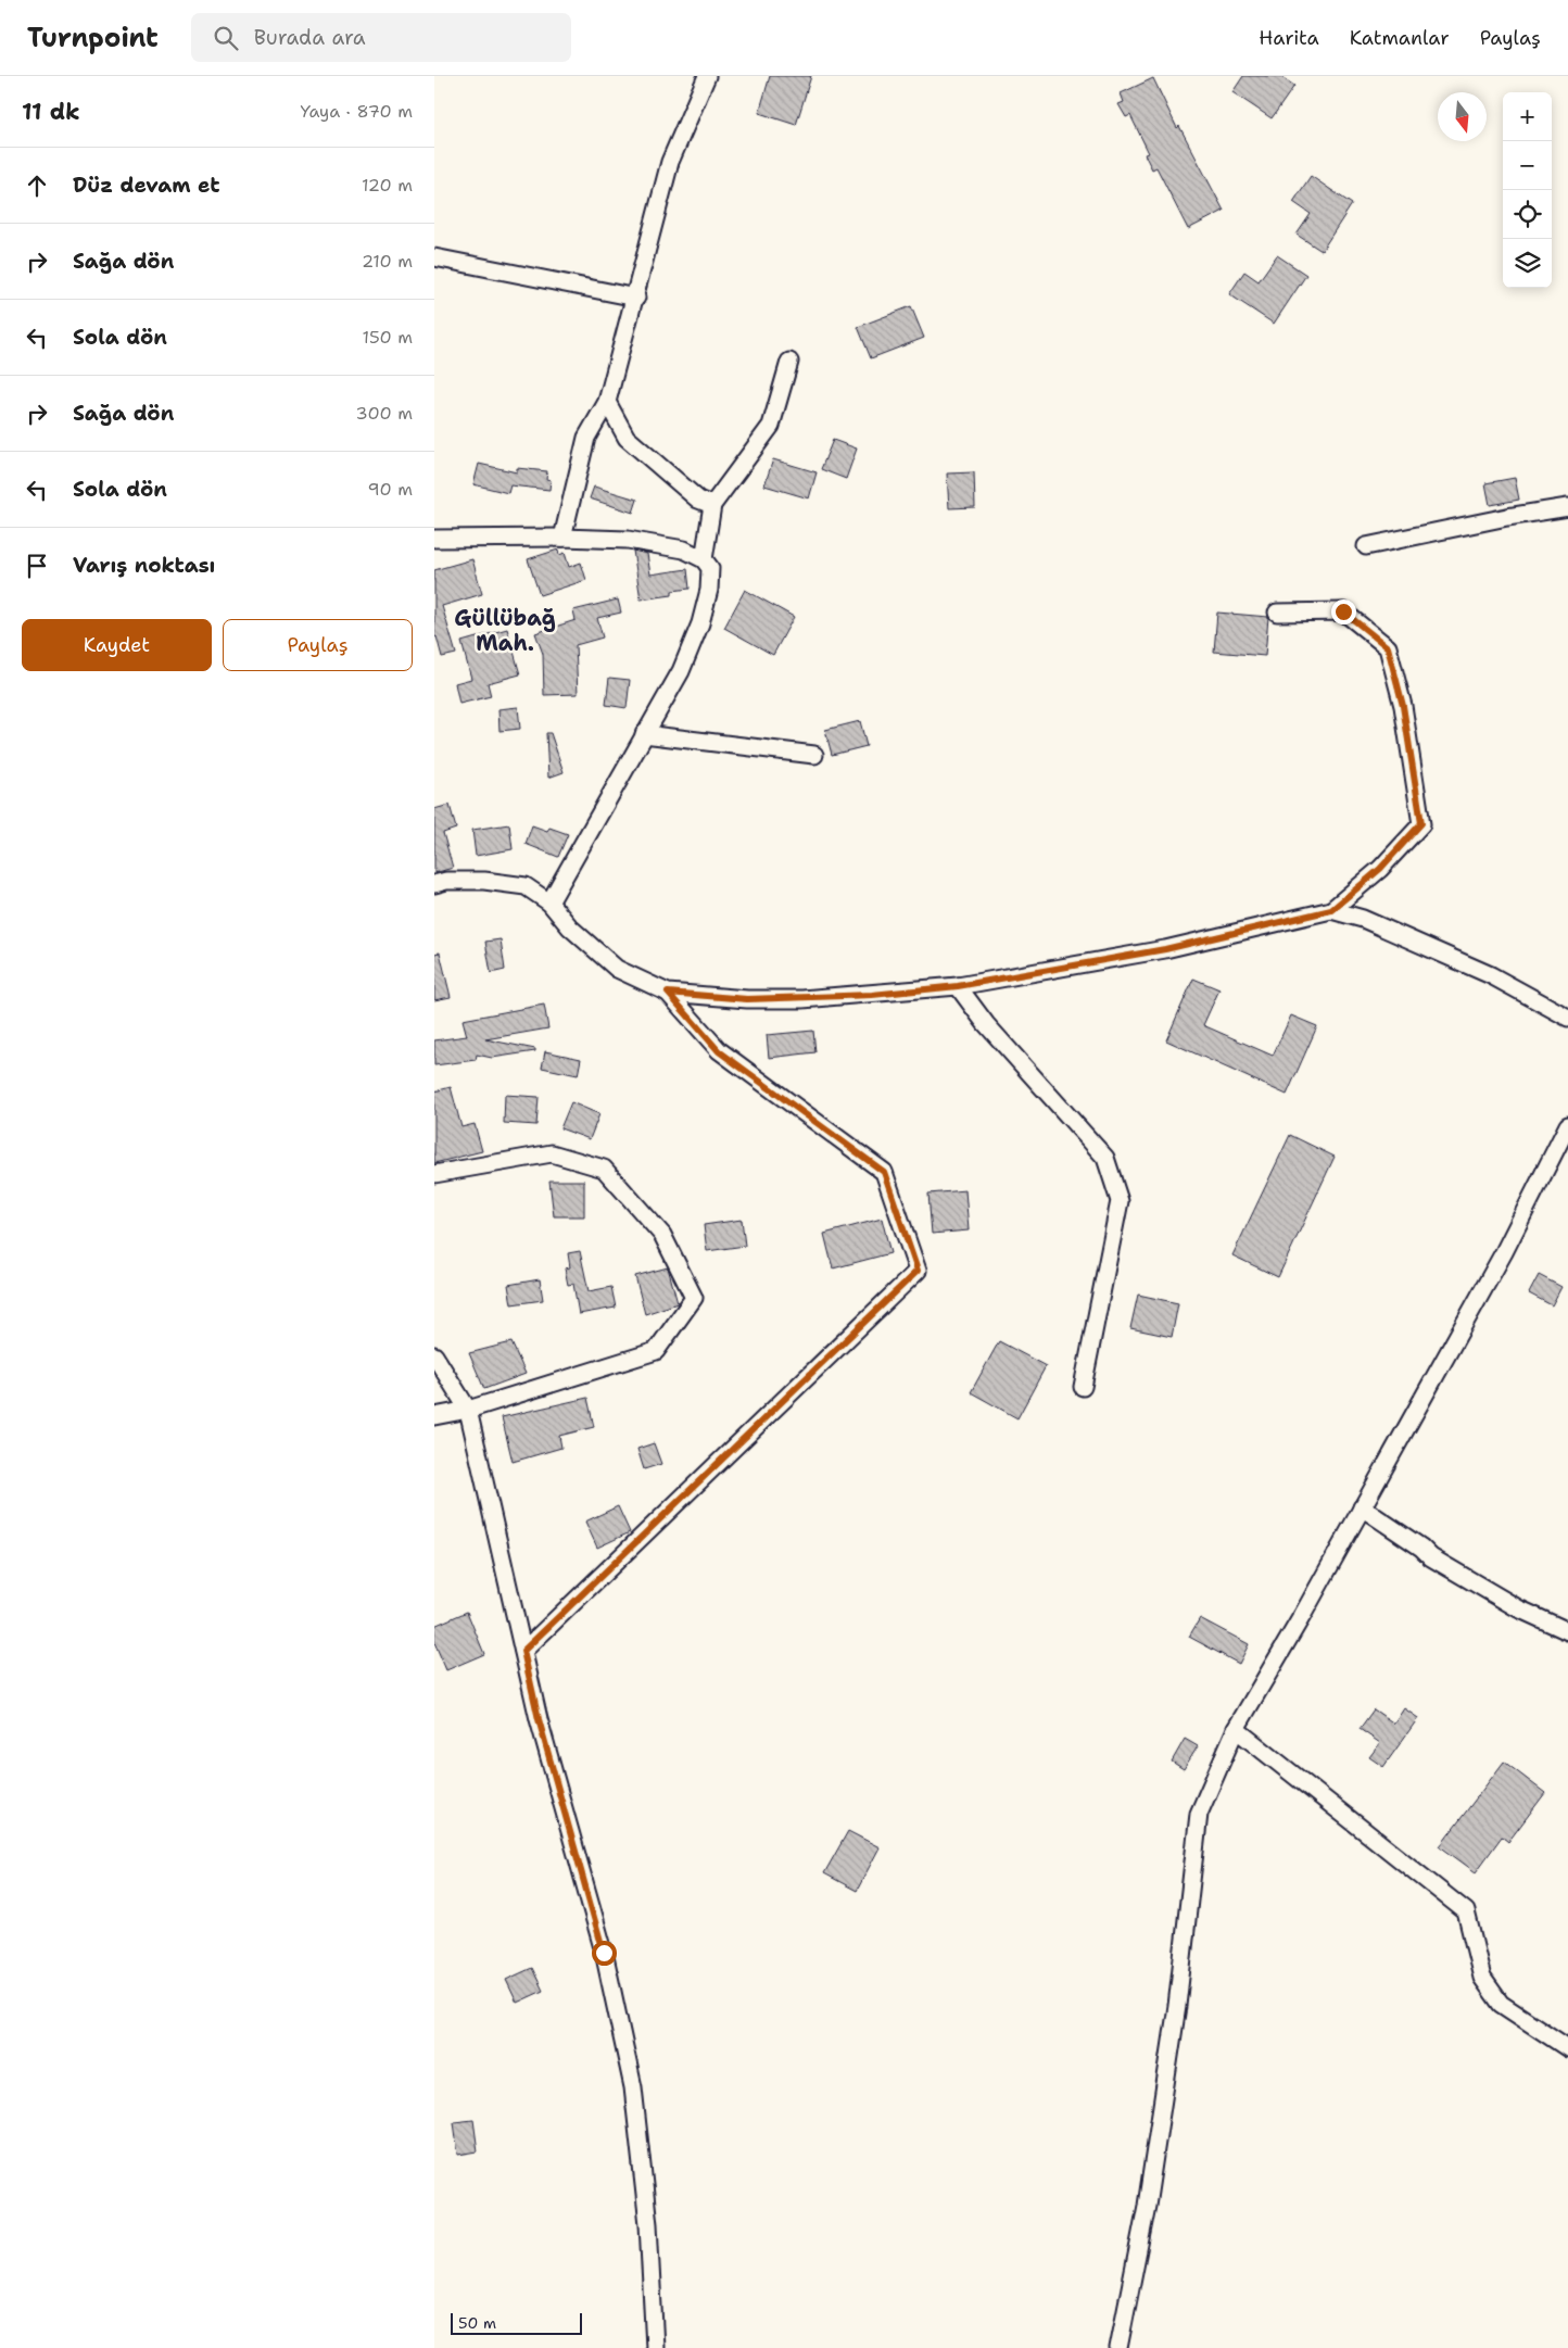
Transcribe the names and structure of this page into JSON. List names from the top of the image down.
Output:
{
  "districts": ["Güllübağ Mah."],
  "scale_bar": "50 m",
  "north": "bottom",
  "page": {
    "header": "Turnpoint",
    "search": "Burada ara",
    "nav": ["Harita", "Katmanlar", "Paylaş"],
    "heading": ["11 dk", "Yaya · 870 m"],
    "map_buttons": ["+", "−"],
    "list": [
      ["Düz devam et", "120 m"],
      ["Sağa dön", "210 m"],
      ["Sola dön", "150 m"],
      ["Sağa dön", "300 m"],
      ["Sola dön", "90 m"],
      "Varış noktası"
    ],
    "buttons": ["Kaydet", "Paylaş"],
    "scale": "50 m"
  }
}
